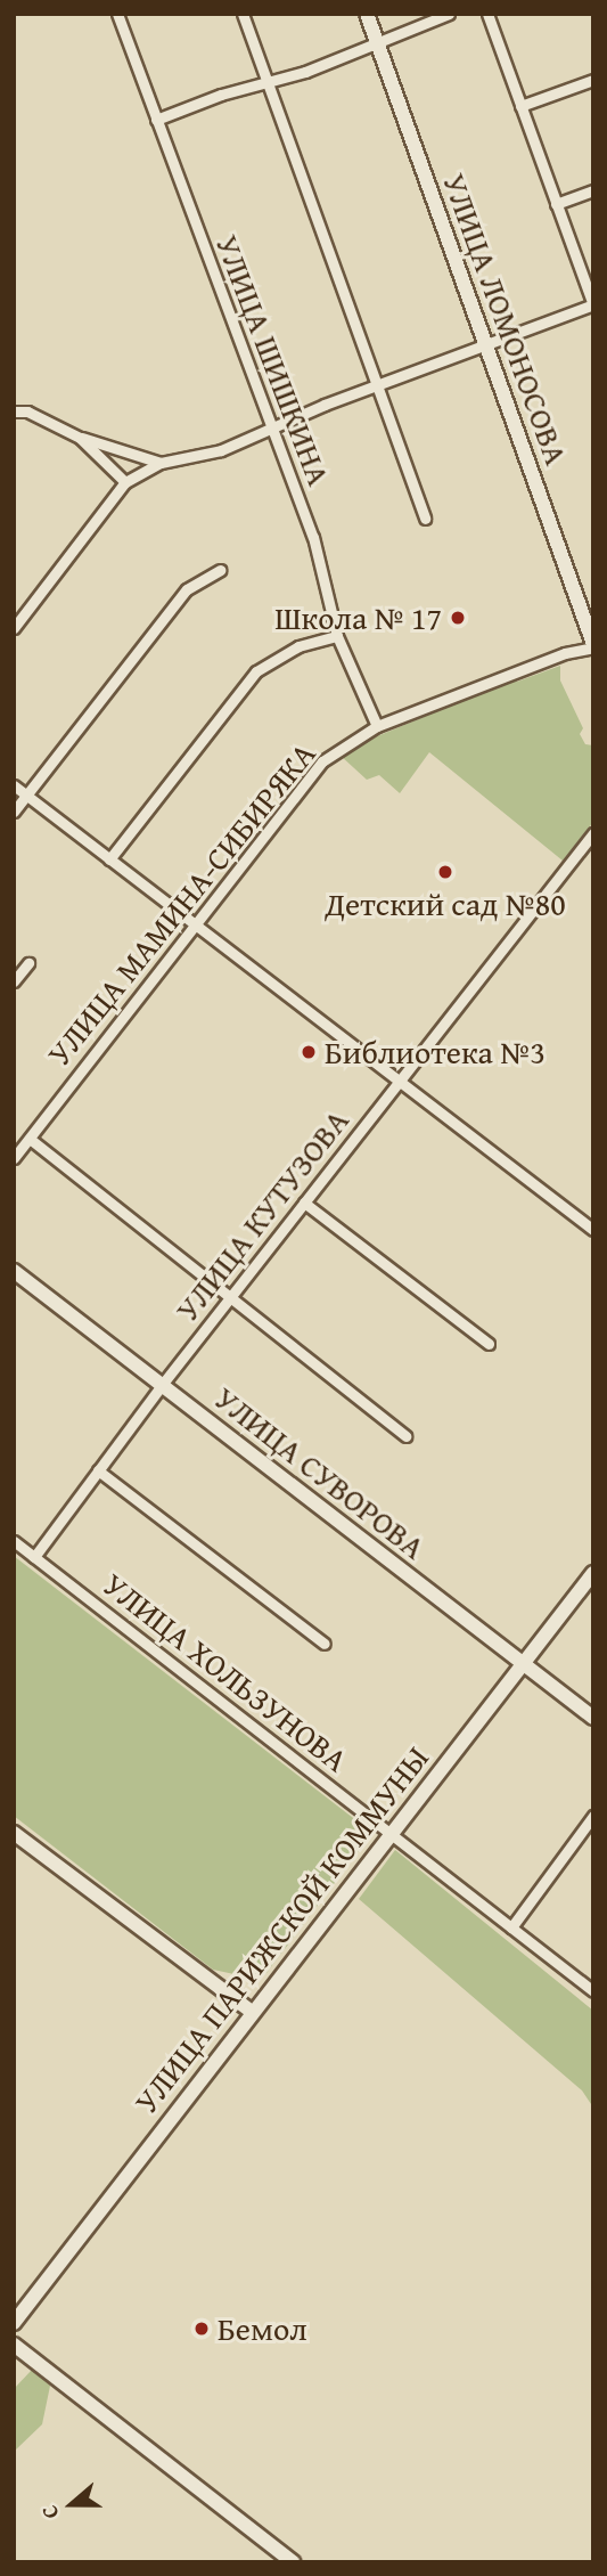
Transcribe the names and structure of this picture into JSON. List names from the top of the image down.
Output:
{
  "streets": {
    "street": [
      "УЛИЦА ЛОМОНОСОВА",
      "УЛИЦА ШИШКИНА",
      "УЛИЦА МАМИНА-СИБИРЯКА",
      "УЛИЦА КУТУЗОВА",
      "УЛИЦА СУВОРОВА",
      "УЛИЦА ХОЛЬЗУНОВА",
      "УЛИЦА ПАРИЖСКОЙ КОММУНЫ"
    ]
  },
  "crossings": [
    ["УЛИЦА ЛОМОНОСОВА", "УЛИЦА МАМИНА-СИБИРЯКА"],
    ["УЛИЦА ШИШКИНА", "УЛИЦА МАМИНА-СИБИРЯКА"],
    ["УЛИЦА КУТУЗОВА", "УЛИЦА СУВОРОВА"],
    ["УЛИЦА КУТУЗОВА", "УЛИЦА ХОЛЬЗУНОВА"],
    ["УЛИЦА СУВОРОВА", "УЛИЦА ПАРИЖСКОЙ КОММУНЫ"],
    ["УЛИЦА ХОЛЬЗУНОВА", "УЛИЦА ПАРИЖСКОЙ КОММУНЫ"]
  ],
  "places": [
    "Школа № 17",
    "Детский сад №80",
    "Библиотека №3",
    "Бемол"
  ],
  "north": "left"
}
